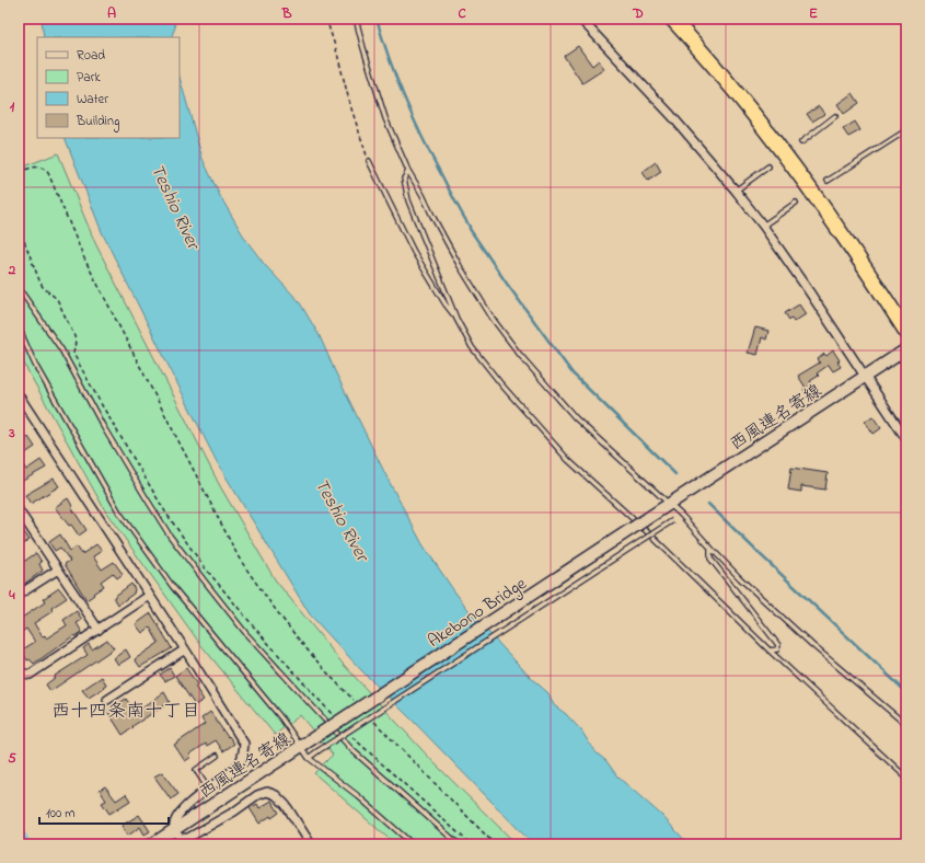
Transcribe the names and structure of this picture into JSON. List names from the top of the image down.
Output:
{
  "streets": {
    "main road": ["西風連名寄線", "Akebono Bridge"]
  },
  "crossings": [
    ["西風連名寄線", "Akebono Bridge"]
  ],
  "districts": ["西十四条南十丁目"],
  "water": ["Teshio River"],
  "legend": [
    "Road",
    "Park",
    "Water",
    "Building"
  ],
  "scale_bar": "100 m",
  "grid": {
    "columns": [
      "A",
      "B",
      "C",
      "D",
      "E"
    ],
    "rows": [
      "1",
      "2",
      "3",
      "4",
      "5"
    ]
  }
}
